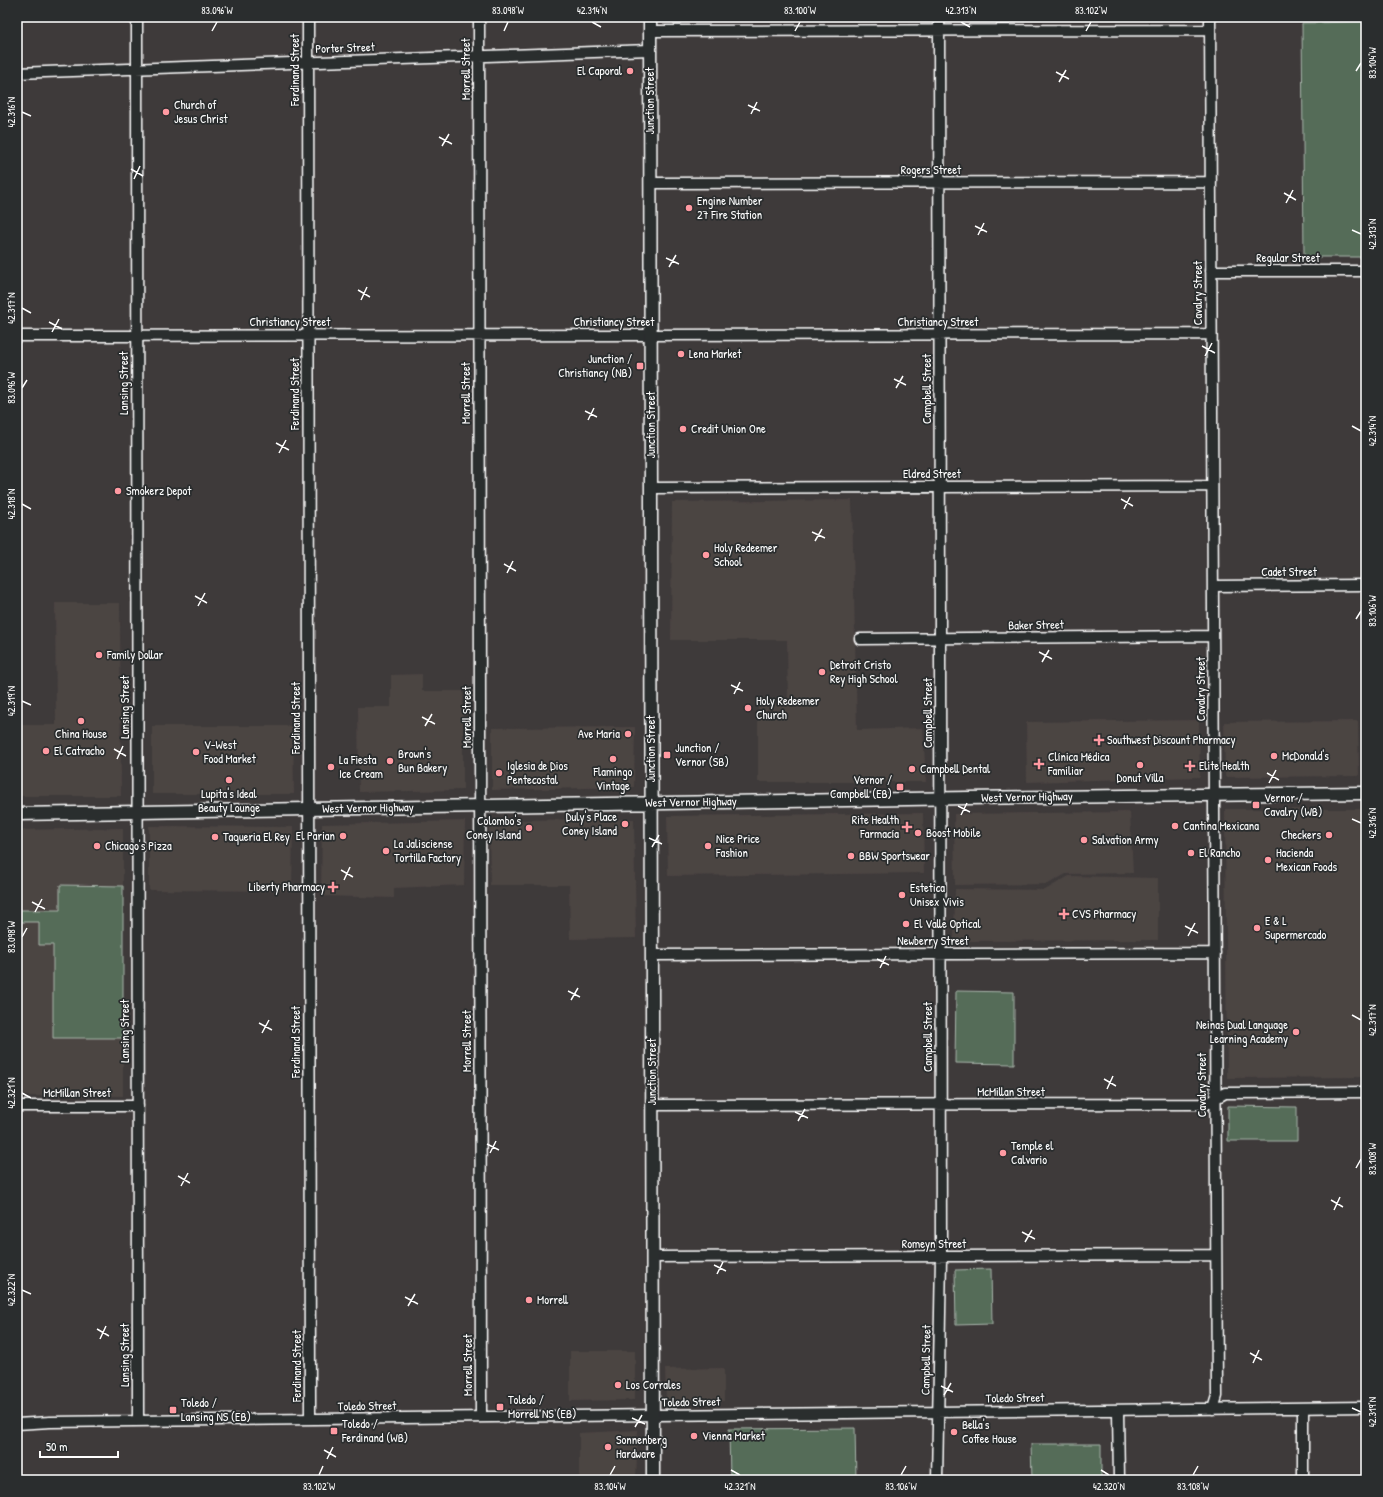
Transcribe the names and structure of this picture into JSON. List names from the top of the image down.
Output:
{
  "streets": {
    "street": [
      "Porter Street",
      "Morrell Street",
      "Ferdinand Street",
      "Junction Street",
      "Rogers Street",
      "Regular Street",
      "Cavalry Street",
      "Christiancy Street",
      "Lansing Street",
      "Campbell Street",
      "Eldred Street",
      "Cadet Street",
      "Baker Street",
      "West Vernor Highway",
      "Newberry Street",
      "McMillan Street",
      "Romeyn Street",
      "Toledo Street"
    ]
  },
  "crossings": [
    ["Porter Street", "Morrell Street"],
    ["Porter Street", "Ferdinand Street"],
    ["Porter Street", "Junction Street"],
    ["Porter Street", "Lansing Street"],
    ["Morrell Street", "Christiancy Street"],
    ["Morrell Street", "West Vernor Highway"],
    ["Morrell Street", "Toledo Street"],
    ["Ferdinand Street", "Christiancy Street"],
    ["Ferdinand Street", "West Vernor Highway"],
    ["Ferdinand Street", "Toledo Street"],
    ["Junction Street", "Rogers Street"],
    ["Junction Street", "Christiancy Street"],
    ["Junction Street", "Eldred Street"],
    ["Junction Street", "West Vernor Highway"],
    ["Junction Street", "Newberry Street"],
    ["Junction Street", "McMillan Street"],
    ["Junction Street", "Romeyn Street"],
    ["Junction Street", "Toledo Street"],
    ["Rogers Street", "Cavalry Street"],
    ["Rogers Street", "Campbell Street"],
    ["Regular Street", "Cavalry Street"],
    ["Cavalry Street", "Christiancy Street"],
    ["Cavalry Street", "Eldred Street"],
    ["Cavalry Street", "Cadet Street"],
    ["Cavalry Street", "Baker Street"],
    ["Cavalry Street", "West Vernor Highway"],
    ["Cavalry Street", "Newberry Street"],
    ["Cavalry Street", "McMillan Street"],
    ["Cavalry Street", "Romeyn Street"],
    ["Cavalry Street", "Toledo Street"],
    ["Christiancy Street", "Lansing Street"],
    ["Christiancy Street", "Campbell Street"],
    ["Lansing Street", "West Vernor Highway"],
    ["Lansing Street", "McMillan Street"],
    ["Lansing Street", "Toledo Street"],
    ["Campbell Street", "Eldred Street"],
    ["Campbell Street", "Baker Street"],
    ["Campbell Street", "West Vernor Highway"],
    ["Campbell Street", "Newberry Street"],
    ["Campbell Street", "McMillan Street"],
    ["Campbell Street", "Romeyn Street"],
    ["Campbell Street", "Toledo Street"]
  ],
  "places": {
    "other": [
      "El Caporal",
      "Church of Jesus Christ",
      "Engine Number 27 Fire Station",
      "Lena Market",
      "Credit Union One",
      "Smokerz Depot",
      "Holy Redeemer School",
      "Family Dollar",
      "Detroit Cristo Rey High School",
      "Holy Redeemer Church",
      "China House",
      "Ave Maria",
      "El Catracho",
      "V-West Food Market",
      "McDonald's",
      "Flamingo Vintage",
      "Brown's Bun Bakery",
      "Donut Villa",
      "La Fiesta Ice Cream",
      "Campbell Dental",
      "Iglesia de Dios Pentecostal",
      "Lupita's Ideal Beauty Lounge",
      "Duly's Place Coney Island",
      "Cantina Mexicana",
      "Colombo's Coney Island",
      "Boost Mobile",
      "Checkers",
      "El Parian",
      "Taqueria El Rey",
      "Salvation Army",
      "Chicago's Pizza",
      "Nice Price Fashion",
      "La Jalisciense Tortilla Factory",
      "El Rancho",
      "BBW Sportswear",
      "Hacienda Mexican Foods",
      "Estetica Unisex Vivis",
      "El Valle Optical",
      "E & L Supermercado",
      "Neinas Dual Language Learning Academy",
      "Temple el Calvario",
      "Morrell",
      "Los Corrales",
      "Bella's Coffee House",
      "Vienna Market",
      "Sonnenberg Hardware"
    ],
    "transit": [
      "Junction / Christiancy (NB)",
      "Junction / Vernor (SB)",
      "Vernor / Campbell (EB)",
      "Vernor / Cavalry (WB)",
      "Toledo / Morrell NS (EB)",
      "Toledo / Lansing NS (EB)",
      "Toledo / Ferdinand (WB)"
    ],
    "health": [
      "Southwest Discount Pharmacy",
      "Clínica Médica Familiar",
      "Elite Health",
      "Rite Health Farmacía",
      "Liberty Pharmacy",
      "CVS Pharmacy"
    ]
  },
  "scale_bar": "50 m",
  "coordinates": [
    "83.096°W",
    "83.098°W",
    "42.314°N",
    "83.100°W",
    "42.313°N",
    "83.102°W",
    "83.104°W",
    "42.316°N",
    "42.317°N",
    "42.318°N",
    "83.106°W",
    "42.319°N",
    "42.321°N",
    "83.108°W",
    "42.322°N",
    "42.320°N"
  ]
}
